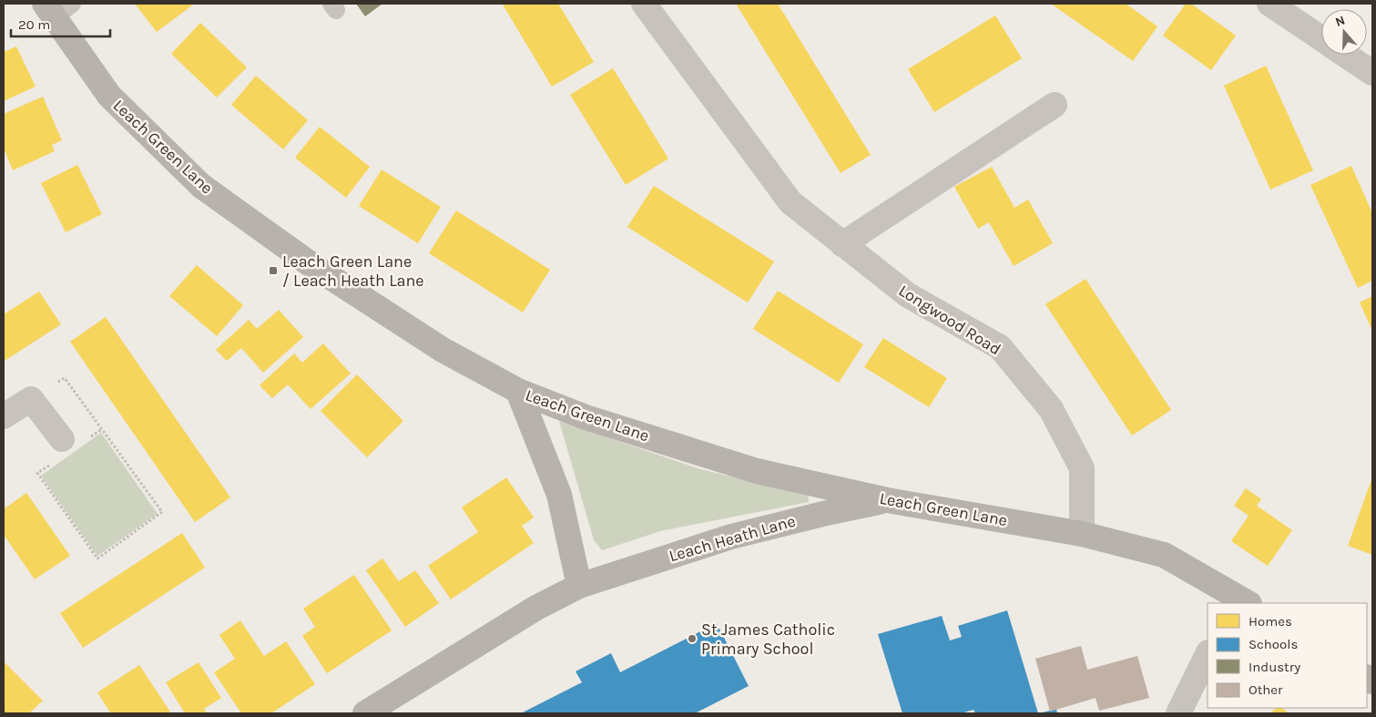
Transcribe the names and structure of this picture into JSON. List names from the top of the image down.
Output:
{
  "streets": {
    "street": ["Leach Green Lane", "Longwood Road", "Leach Heath Lane"]
  },
  "crossings": [
    ["Leach Green Lane", "Longwood Road"],
    ["Leach Green Lane", "Leach Heath Lane"]
  ],
  "places": {
    "transit": ["Leach Green Lane / Leach Heath Lane"],
    "other": ["St James Catholic Primary School"]
  },
  "legend": [
    "Homes",
    "Schools",
    "Industry",
    "Other"
  ],
  "scale_bar": "20 m",
  "north": "top"
}
